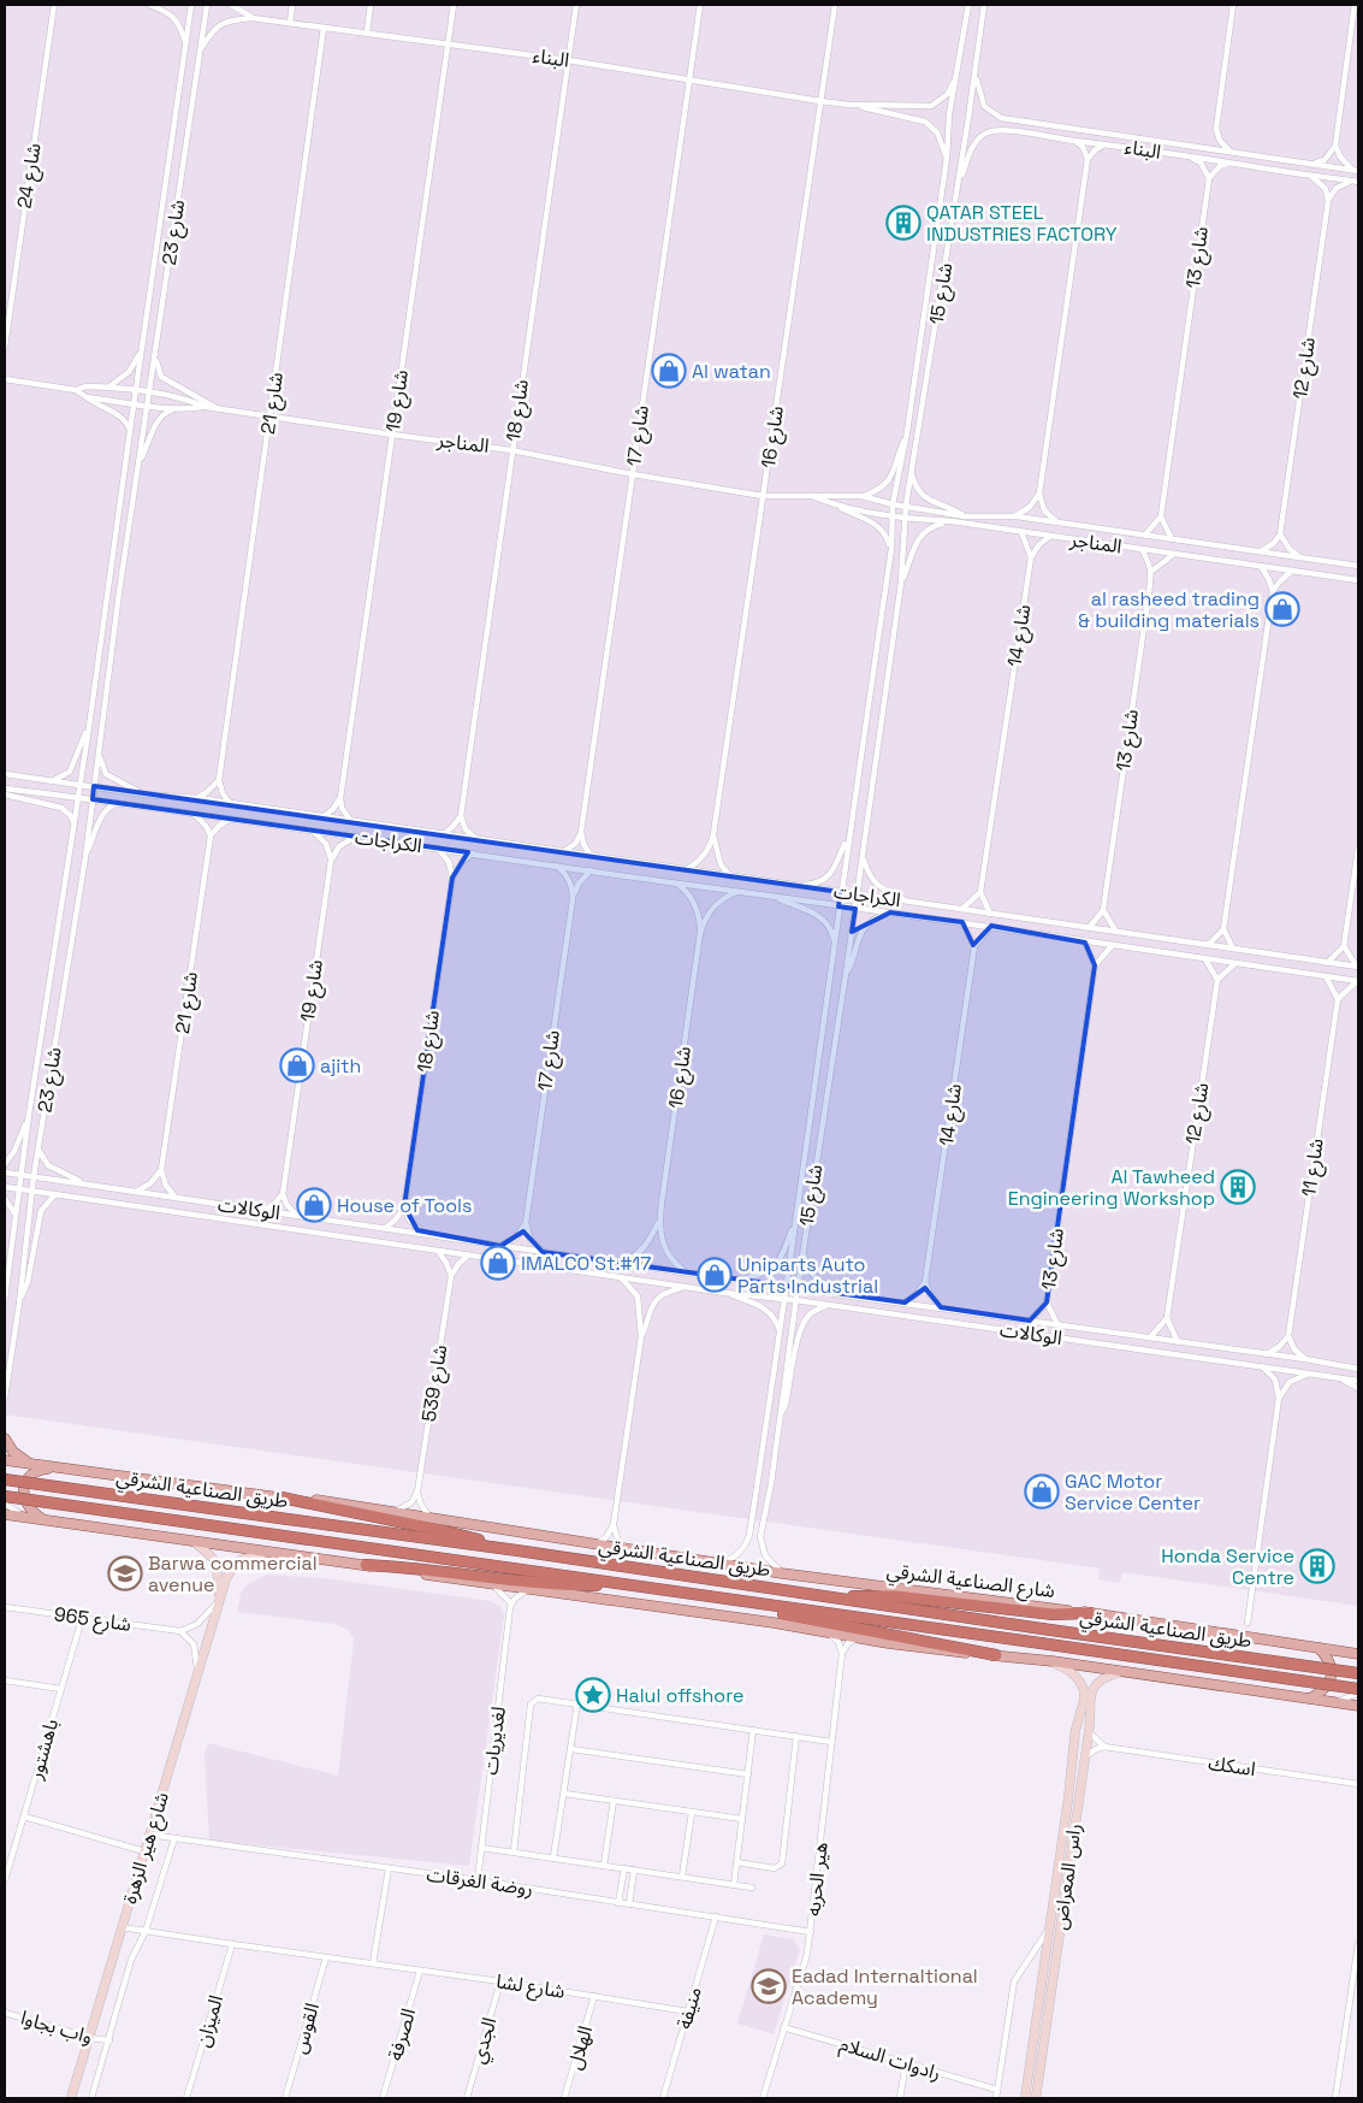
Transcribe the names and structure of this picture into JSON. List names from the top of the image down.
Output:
{
  "streets": {
    "highway": ["طريق الصناعية الشرقي"],
    "main road": ["شارع الصناعية الشرقي"],
    "street": [
      "البناء",
      "شارع 24",
      "شارع 23",
      "شارع 13",
      "شارع 15",
      "شارع 12",
      "شارع 19",
      "شارع 21",
      "شارع 18",
      "شارع 17",
      "شارع 16",
      "المناجر",
      "شارع 14",
      "الكراجات",
      "شارع 11",
      "الوكالات",
      "شارع 539",
      "شارع 965",
      "لغديريات",
      "باهشتور",
      "اسكك",
      "شارع هير الزهرة",
      "راس المعراض",
      "هير الحربه",
      "روضة الغرقات",
      "شارع لشا",
      "منيفة",
      "الميزان",
      "واب بجاوا",
      "القوس",
      "الصرفة",
      "الجدي",
      "الهلال",
      "رادوات السلام"
    ]
  },
  "crossings": [
    ["البناء", "شارع 23"],
    ["البناء", "شارع 15"],
    ["البناء", "شارع 19"],
    ["البناء", "شارع 21"],
    ["البناء", "شارع 18"],
    ["البناء", "شارع 17"],
    ["البناء", "شارع 16"],
    ["شارع 23", "المناجر"],
    ["شارع 23", "الكراجات"],
    ["شارع 23", "الوكالات"],
    ["شارع 13", "الوكالات"],
    ["شارع 15", "المناجر"],
    ["شارع 15", "الكراجات"],
    ["شارع 15", "الوكالات"],
    ["شارع 15", "طريق الصناعية الشرقي"],
    ["شارع 15", "شارع الصناعية الشرقي"],
    ["شارع 19", "المناجر"],
    ["شارع 21", "المناجر"],
    ["شارع 18", "المناجر"],
    ["شارع 17", "المناجر"],
    ["شارع 17", "الكراجات"],
    ["شارع 16", "المناجر"],
    ["شارع 16", "الكراجات"],
    ["شارع 16", "الوكالات"],
    ["الوكالات", "شارع 539"],
    ["طريق الصناعية الشرقي", "شارع الصناعية الشرقي"],
    ["شارع 965", "باهشتور"],
    ["لغديريات", "روضة الغرقات"],
    ["شارع هير الزهرة", "روضة الغرقات"],
    ["شارع هير الزهرة", "شارع لشا"],
    ["شارع هير الزهرة", "واب بجاوا"],
    ["راس المعراض", "رادوات السلام"],
    ["هير الحربه", "روضة الغرقات"],
    ["هير الحربه", "رادوات السلام"],
    ["روضة الغرقات", "منيفة"],
    ["شارع لشا", "منيفة"],
    ["شارع لشا", "الميزان"],
    ["شارع لشا", "القوس"],
    ["شارع لشا", "الصرفة"],
    ["شارع لشا", "الجدي"],
    ["شارع لشا", "الهلال"]
  ],
  "places": {
    "building": ["QATAR STEEL INDUSTRIES FACTORY", "Al Tawheed Engineering Workshop", "Honda Service Centre"],
    "shop": [
      "Al watan",
      "al rasheed trading & building materials",
      "ajith",
      "House of Tools",
      "IMALCO St.#17",
      "Uniparts Auto Parts Industrial",
      "GAC Motor Service Center"
    ],
    "school or university": ["Barwa commercial avenue", "Eadad Internaltional Academy"],
    "place": ["Halul offshore"]
  }
}
